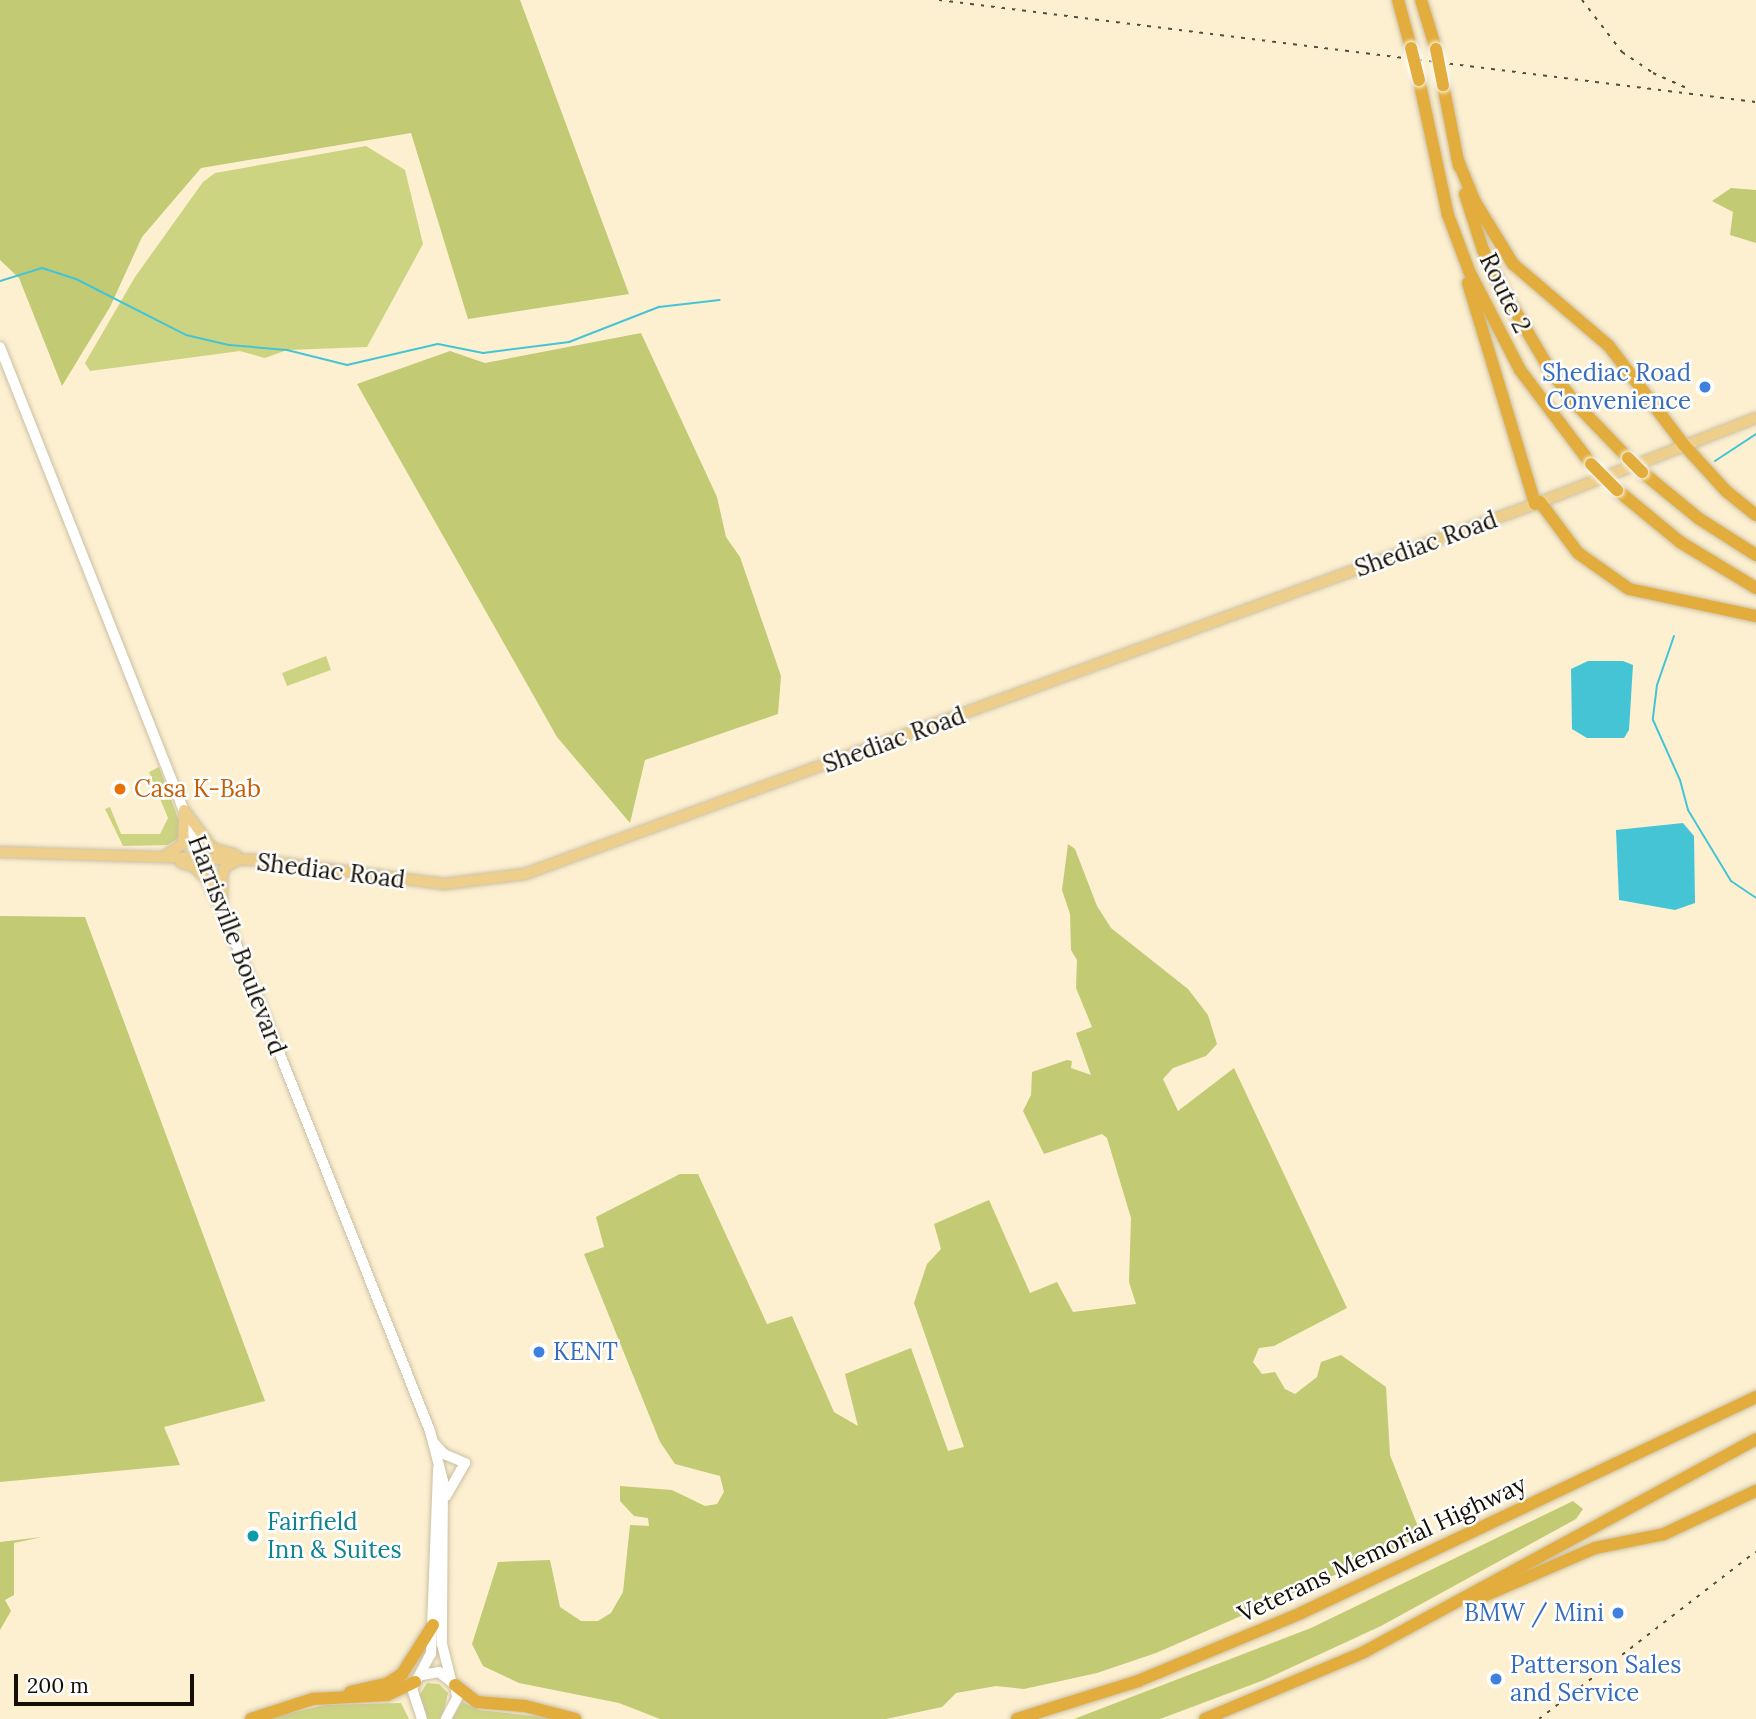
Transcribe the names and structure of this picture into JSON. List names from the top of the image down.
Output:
{
  "streets": {
    "highway": ["Route 2", "Veterans Memorial Highway"],
    "main road": ["Shediac Road", "Harrisville Boulevard"]
  },
  "crossings": [
    ["Shediac Road", "Harrisville Boulevard"]
  ],
  "places": [
    "Shediac Road Convenience",
    "Casa K-Bab",
    "KENT",
    "Fairfield Inn & Suites",
    "BMW / Mini",
    "Patterson Sales and Service"
  ],
  "scale_bar": "200 m"
}
